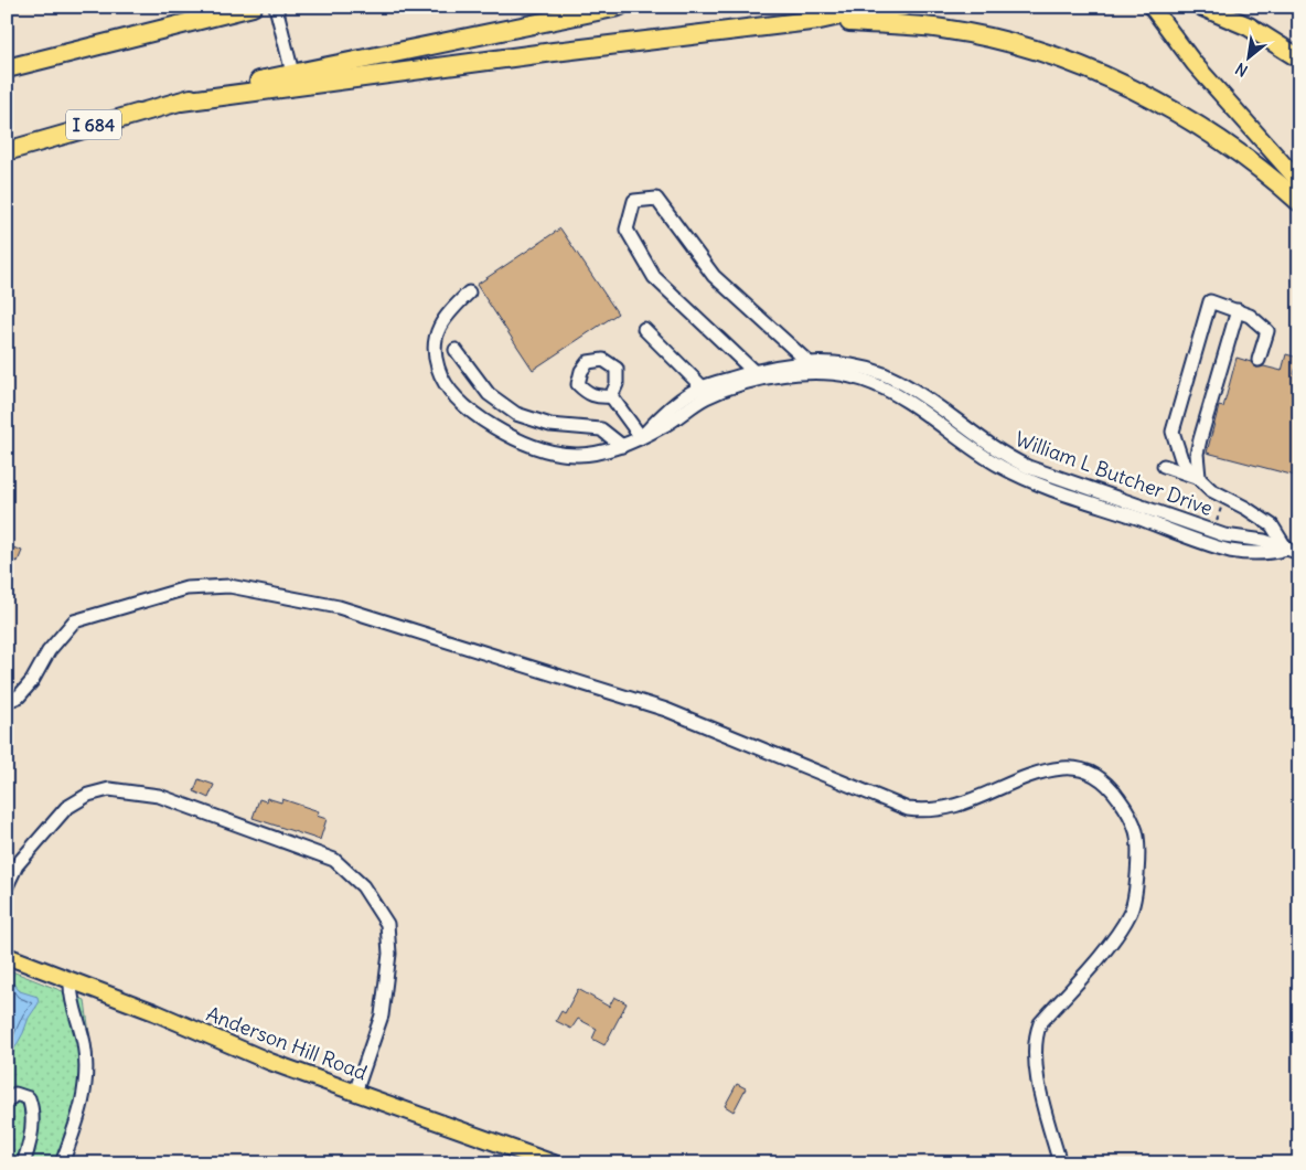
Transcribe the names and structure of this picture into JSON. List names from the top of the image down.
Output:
{
  "streets": {
    "highway": ["I 684"],
    "main road": ["Anderson Hill Road"],
    "street": ["William L Butcher Drive"]
  },
  "north": "bottom left"
}
